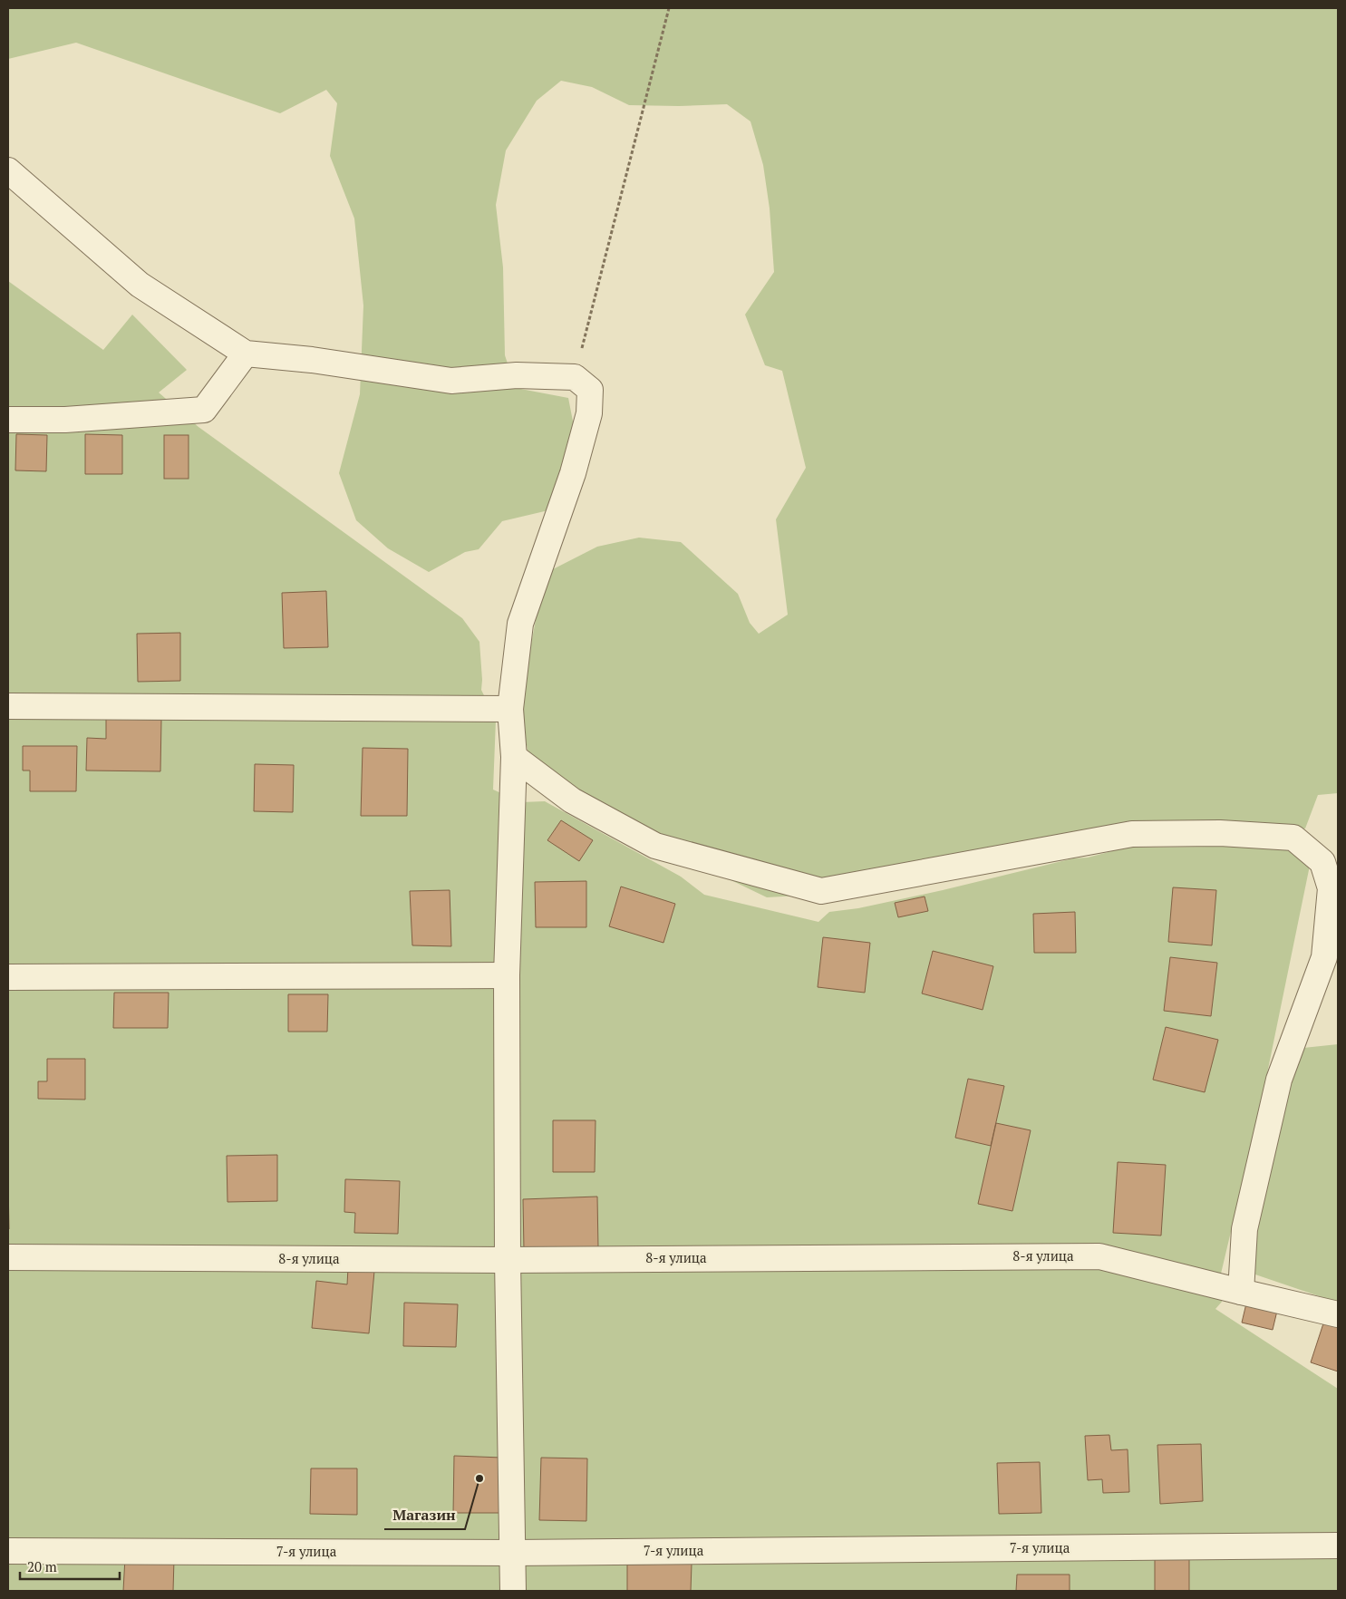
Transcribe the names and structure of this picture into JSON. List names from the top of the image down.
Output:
{
  "streets": {
    "street": ["8-я улица", "7-я улица"]
  },
  "places": ["Магазин"],
  "scale_bar": "20 m"
}
